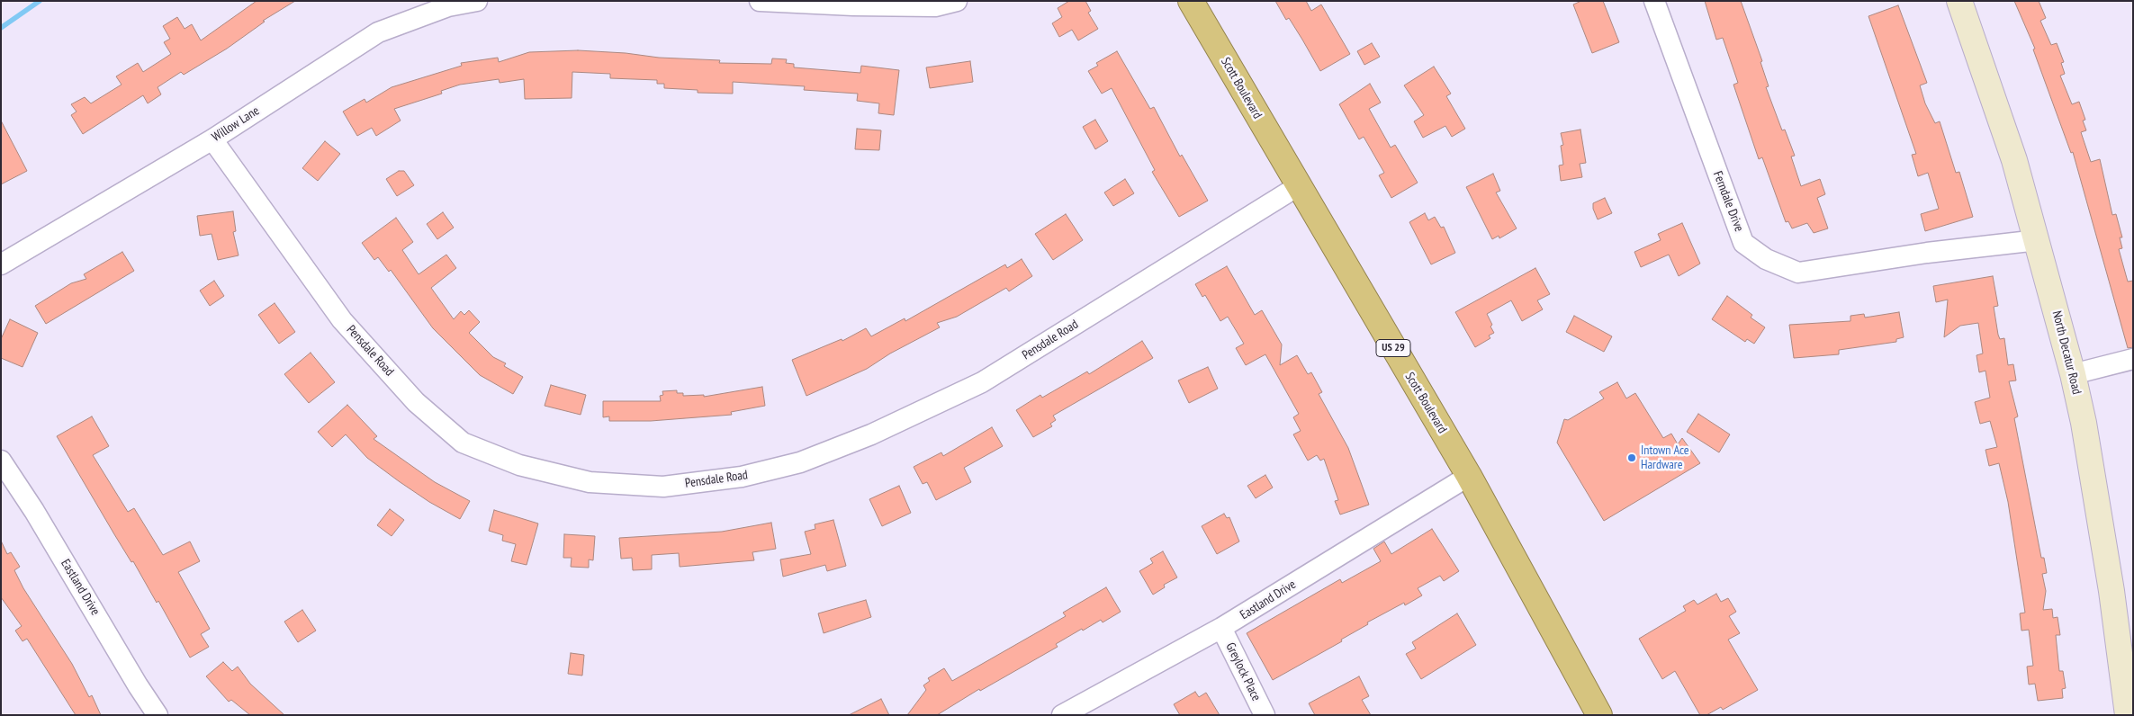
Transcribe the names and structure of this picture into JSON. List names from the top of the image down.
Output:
{
  "streets": {
    "highway": ["Scott Boulevard", "US 29"],
    "main road": ["North Decatur Road"],
    "street": [
      "Willow Lane",
      "Ferndale Drive",
      "Pensdale Road",
      "Eastland Drive",
      "Greylock Place"
    ]
  },
  "crossings": [
    ["Scott Boulevard", "Pensdale Road"],
    ["Scott Boulevard", "Eastland Drive"],
    ["Willow Lane", "Pensdale Road"],
    ["Ferndale Drive", "North Decatur Road"],
    ["Eastland Drive", "Greylock Place"]
  ],
  "places": ["Intown Ace Hardware"]
}
